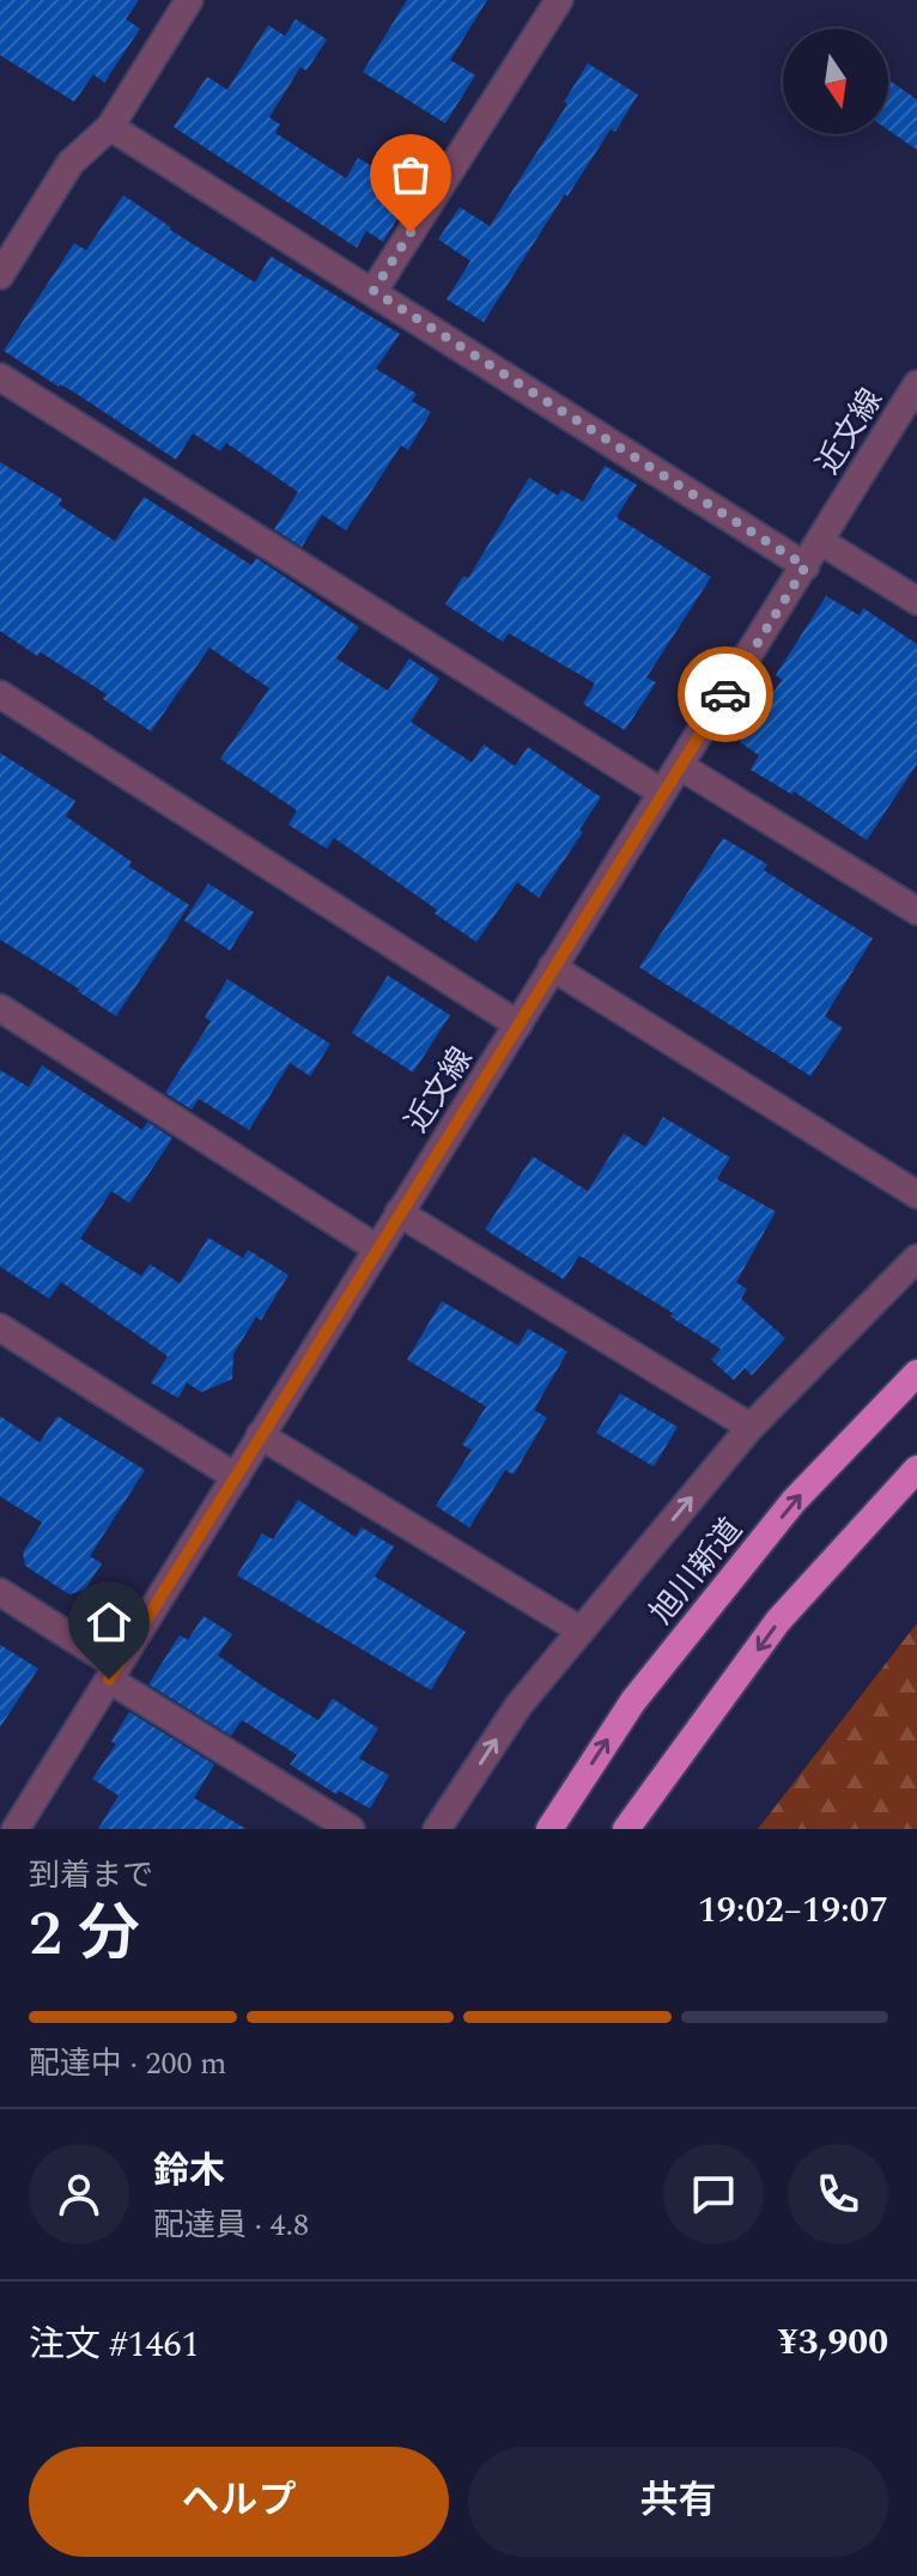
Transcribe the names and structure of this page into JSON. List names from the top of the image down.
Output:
{
  "streets": {
    "highway": ["旭川新道"],
    "street": ["近文線"]
  },
  "north": "bottom",
  "page": {
    "heading": ["2 分", "到着まで", "19:02–19:07"],
    "panel": [
      "鈴木",
      "配達員 · 4.8",
      "注文 #1461",
      "¥3,900"
    ],
    "bar": "配達中 · 200 m",
    "buttons": ["ヘルプ", "共有"]
  }
}
